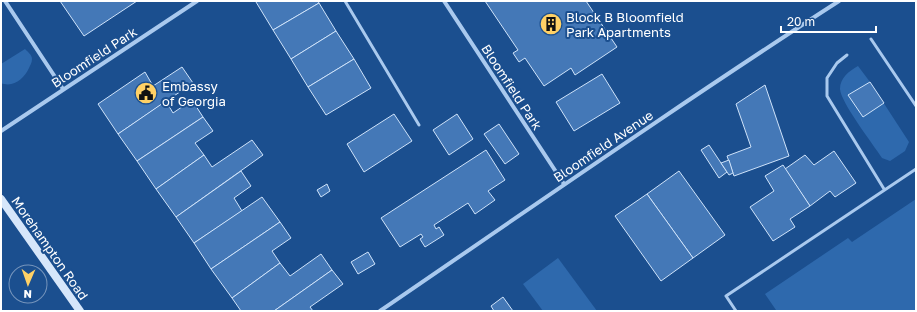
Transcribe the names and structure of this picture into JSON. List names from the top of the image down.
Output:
{
  "streets": {
    "main road": ["Morehampton Road"],
    "street": ["Bloomfield Park", "Bloomfield Avenue"]
  },
  "crossings": [
    ["Bloomfield Park", "Bloomfield Avenue"]
  ],
  "places": {
    "building": ["Block B Bloomfield Park Apartments"],
    "public building": ["Embassy of Georgia"]
  },
  "scale_bar": "20 m",
  "north": "bottom"
}
